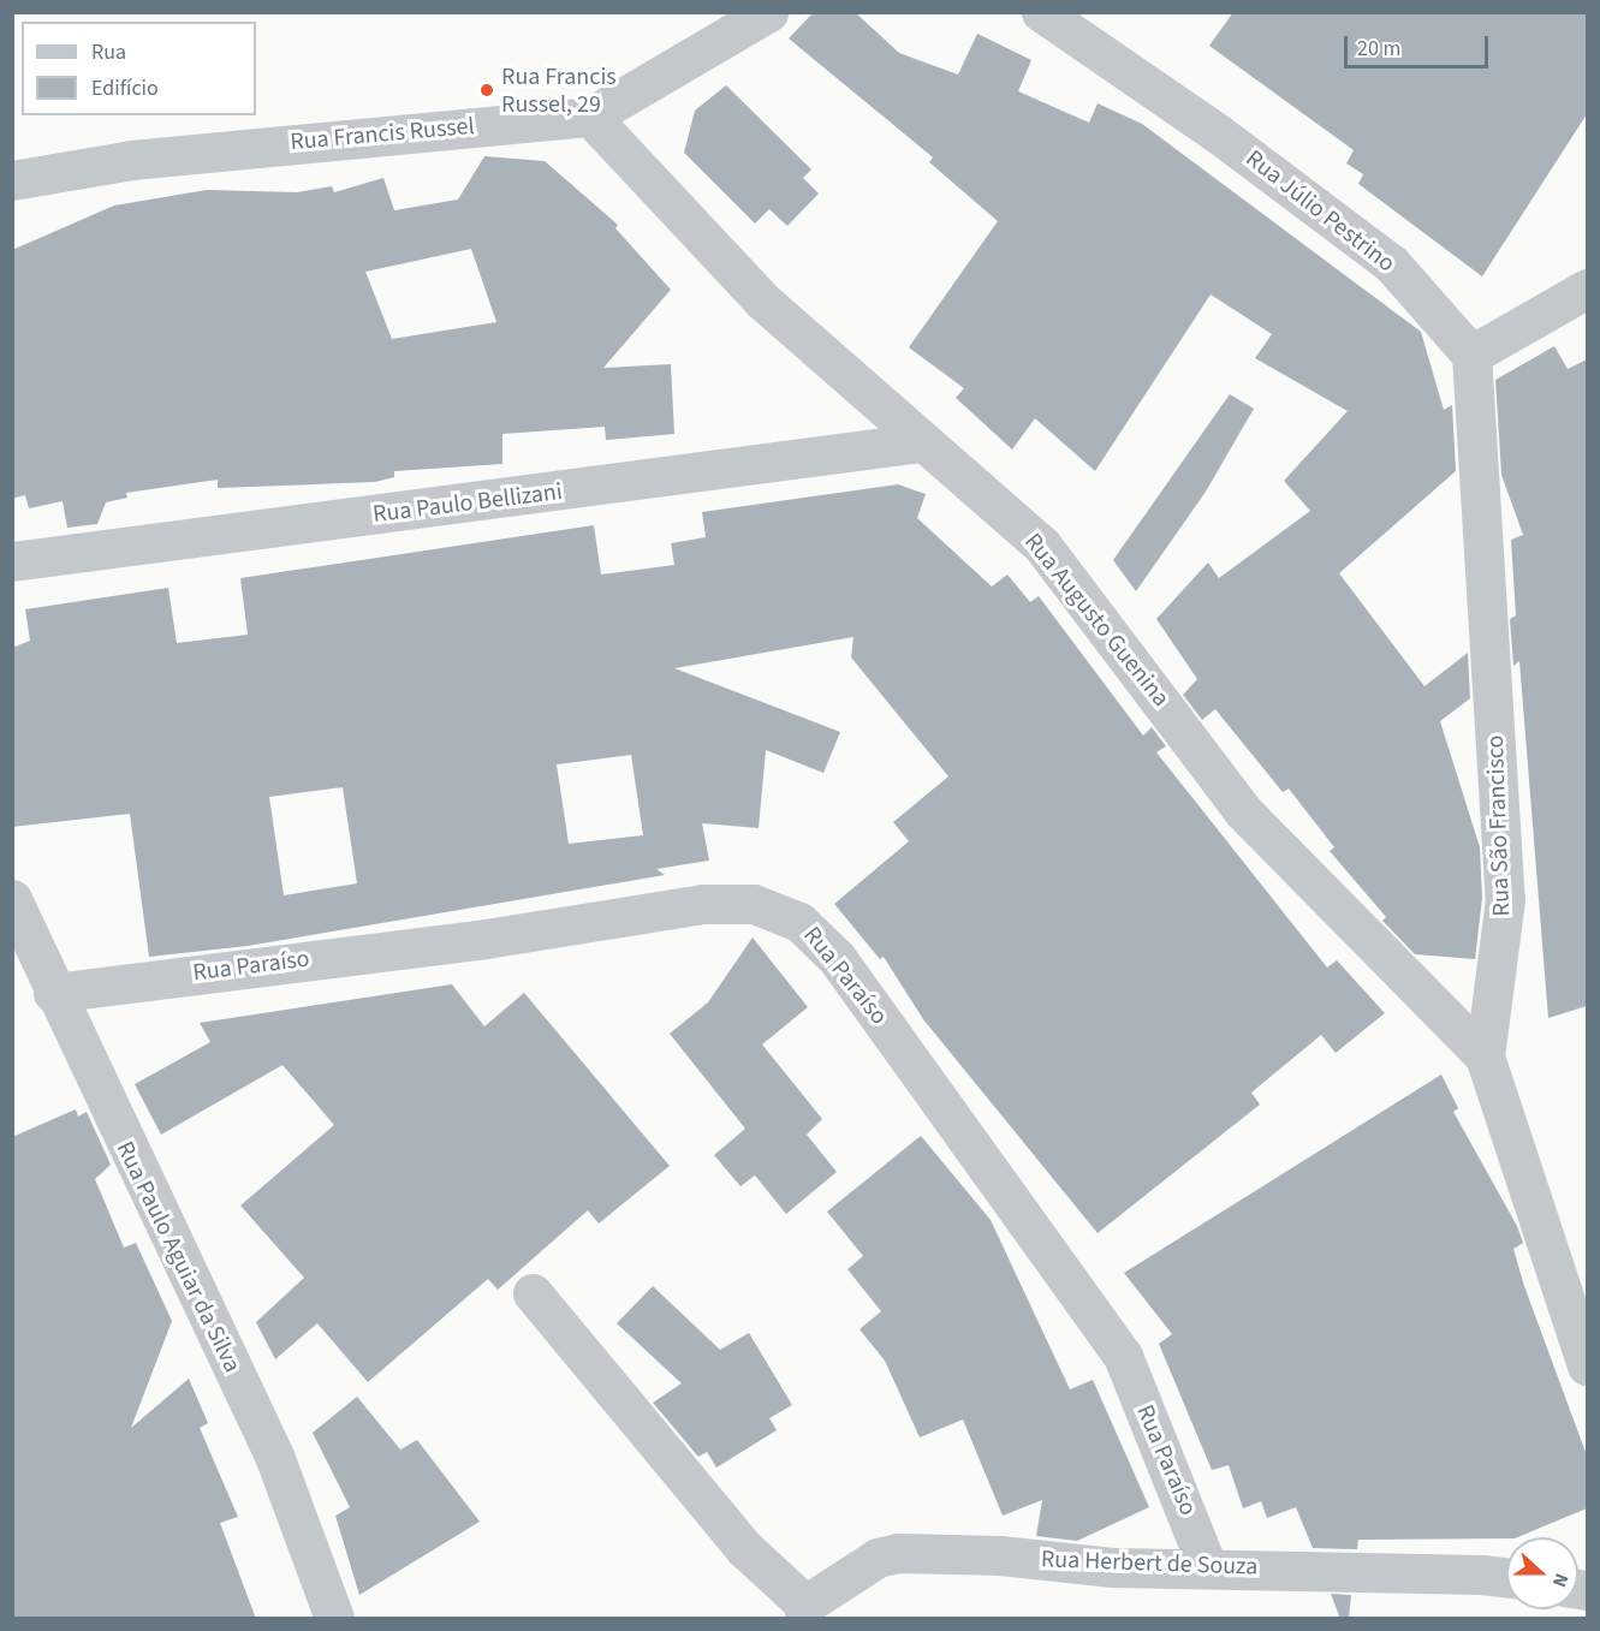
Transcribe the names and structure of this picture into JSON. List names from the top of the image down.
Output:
{
  "streets": {
    "street": [
      "Rua Francis Russel",
      "Rua Júlio Pestrino",
      "Rua Paulo Bellizani",
      "Rua Augusto Guenina",
      "Rua São Francisco",
      "Rua Paraíso",
      "Rua Paulo Aguiar da Silva",
      "Rua Herbert de Souza"
    ]
  },
  "crossings": [
    ["Rua Francis Russel", "Rua Augusto Guenina"],
    ["Rua Júlio Pestrino", "Rua São Francisco"],
    ["Rua Paulo Bellizani", "Rua Augusto Guenina"],
    ["Rua Augusto Guenina", "Rua São Francisco"],
    ["Rua Paraíso", "Rua Paulo Aguiar da Silva"],
    ["Rua Paraíso", "Rua Herbert de Souza"]
  ],
  "places": ["Rua Francis Russel, 29"],
  "legend": ["Rua", "Edifício"],
  "scale_bar": "20 m",
  "north": "right"
}
